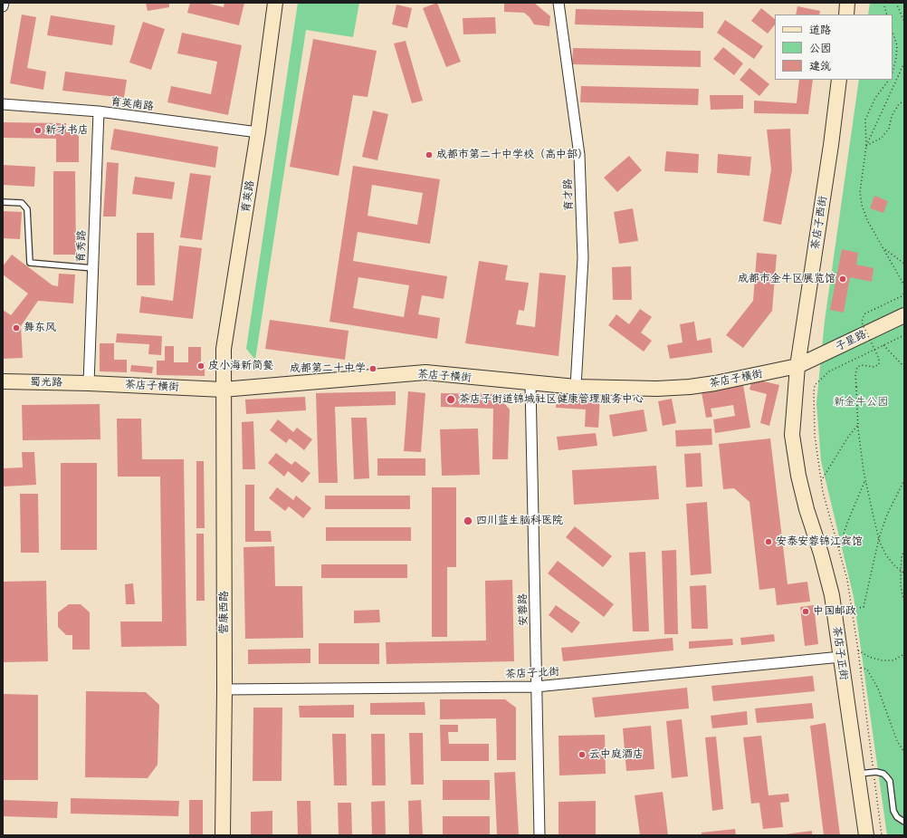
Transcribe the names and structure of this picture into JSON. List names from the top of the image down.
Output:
{
  "streets": {
    "street": [
      "育英南路",
      "育才路",
      "育英路",
      "茶店子西街",
      "育秀路",
      "子星路",
      "茶店子横街",
      "蜀光路",
      "安蓉路",
      "营康西路",
      "茶店子正街",
      "茶店子北街"
    ]
  },
  "crossings": [
    ["育英南路", "育英路"],
    ["育英南路", "育秀路"],
    ["育才路", "茶店子横街"],
    ["育英路", "茶店子横街"],
    ["育英路", "营康西路"],
    ["茶店子西街", "子星路"],
    ["茶店子西街", "茶店子横街"],
    ["茶店子西街", "茶店子正街"],
    ["育秀路", "茶店子横街"],
    ["育秀路", "蜀光路"],
    ["子星路", "茶店子横街"],
    ["子星路", "茶店子正街"],
    ["茶店子横街", "蜀光路"],
    ["茶店子横街", "安蓉路"],
    ["茶店子横街", "营康西路"],
    ["茶店子横街", "茶店子正街"],
    ["安蓉路", "茶店子北街"],
    ["营康西路", "茶店子北街"],
    ["茶店子正街", "茶店子北街"]
  ],
  "parks": ["新金牛公园"],
  "places": [
    "新才书店",
    "成都市第二十中学校（高中部）",
    "成都市金牛区展览馆",
    "舞东风",
    "皮小海新简餐",
    "成都第二十中学",
    "茶店子街道锦城社区健康管理服务中心",
    "四川蓝生脑科医院",
    "安泰安蓉锦江宾馆",
    "中国邮政",
    "云中庭酒店"
  ],
  "legend": ["道路", "公园", "建筑"]
}
